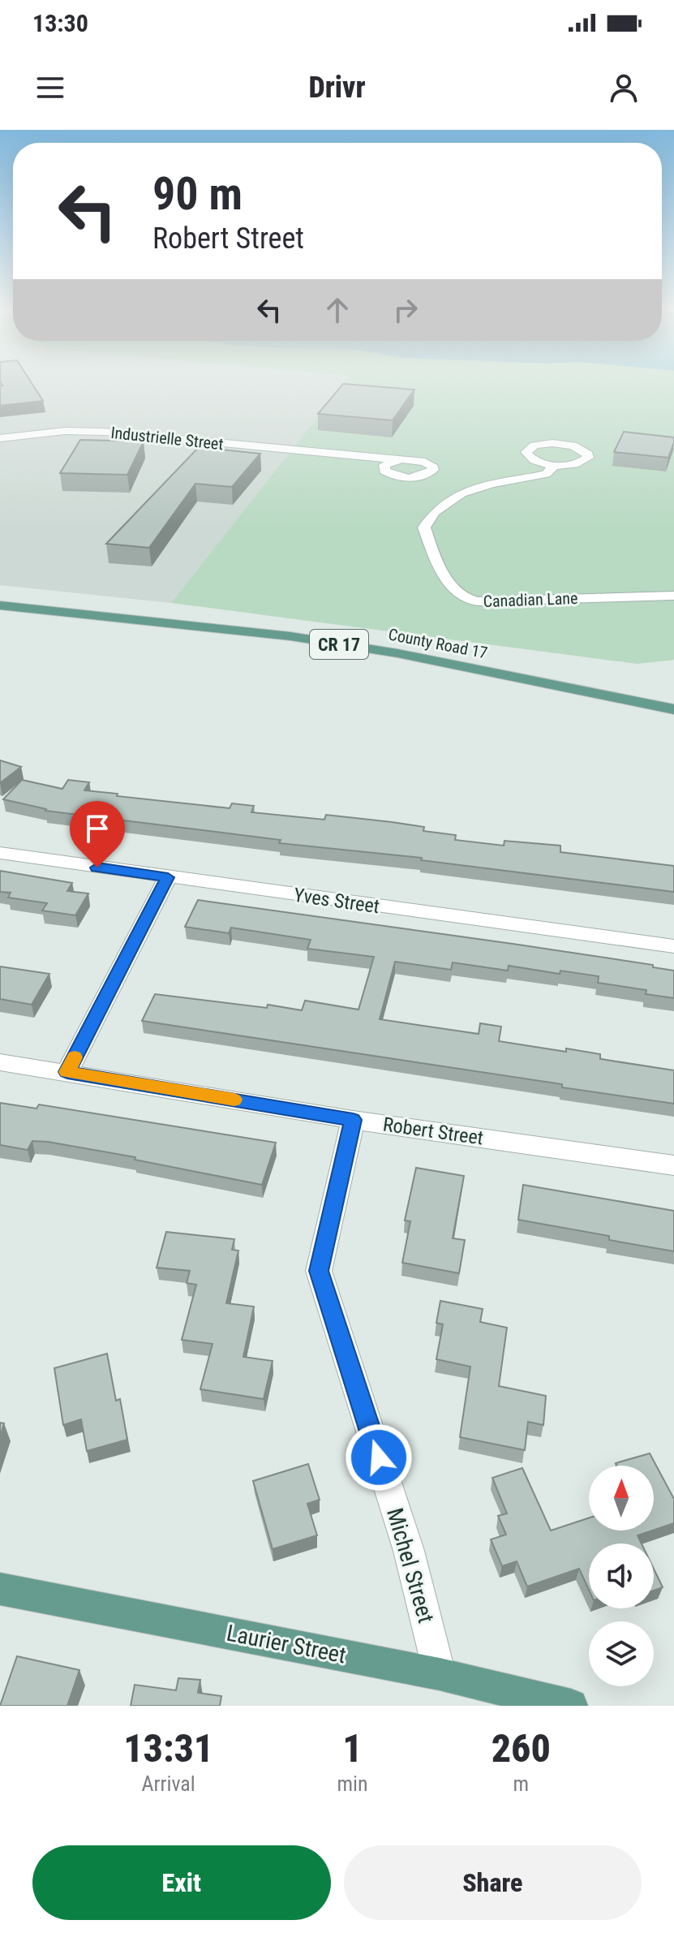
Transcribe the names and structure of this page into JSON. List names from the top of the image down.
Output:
{
  "streets": {
    "main road": ["County Road 17", "CR 17", "Laurier Street"],
    "street": [
      "Industrielle Street",
      "Canadian Lane",
      "Yves Street",
      "Robert Street",
      "Michel Street"
    ]
  },
  "crossings": [
    ["Industrielle Street", "Canadian Lane"],
    ["Robert Street", "Michel Street"],
    ["Michel Street", "Laurier Street"]
  ],
  "north": "top",
  "page": {
    "status": "13:30",
    "header": "Drivr",
    "turn": ["90 m", "Robert Street"],
    "eta": [
      "13:31",
      "Arrival",
      "1",
      "min",
      "260",
      "m"
    ],
    "buttons": ["Exit", "Share"]
  }
}
